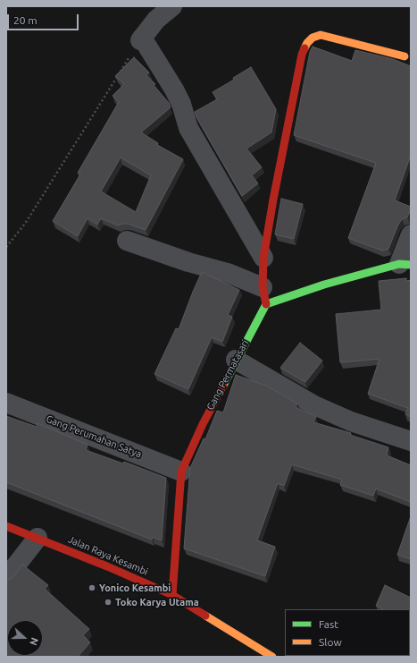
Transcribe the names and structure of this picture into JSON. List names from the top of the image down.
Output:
{
  "streets": {
    "street": ["Gang Permatasari", "Gang Perumahan Satya", "Jalan Raya Kesambi"]
  },
  "crossings": [
    ["Gang Permatasari", "Gang Perumahan Satya"],
    ["Gang Permatasari", "Jalan Raya Kesambi"]
  ],
  "places": ["Yonico Kesambi", "Toko Karya Utama"],
  "legend": ["Fast", "Slow"],
  "scale_bar": "20 m",
  "north": "right"
}
